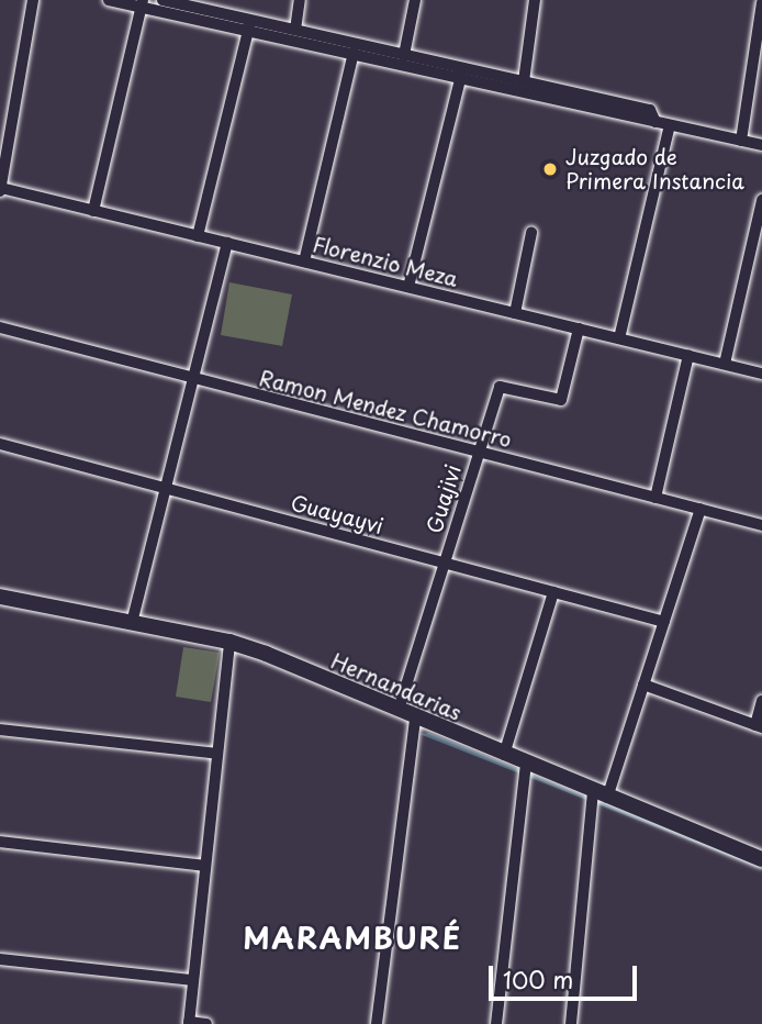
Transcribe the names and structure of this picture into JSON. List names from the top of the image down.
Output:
{
  "streets": {
    "street": [
      "Florenzio Meza",
      "Ramon Mendez Chamorro",
      "Guajivi",
      "Guayayvi",
      "Hernandarias"
    ]
  },
  "crossings": [
    ["Florenzio Meza", "Guajivi"],
    ["Ramon Mendez Chamorro", "Guajivi"],
    ["Guajivi", "Guayayvi"],
    ["Guajivi", "Hernandarias"]
  ],
  "districts": ["MARAMBURÉ"],
  "places": ["Juzgado de Primera Instancia"],
  "scale_bar": "100 m"
}
